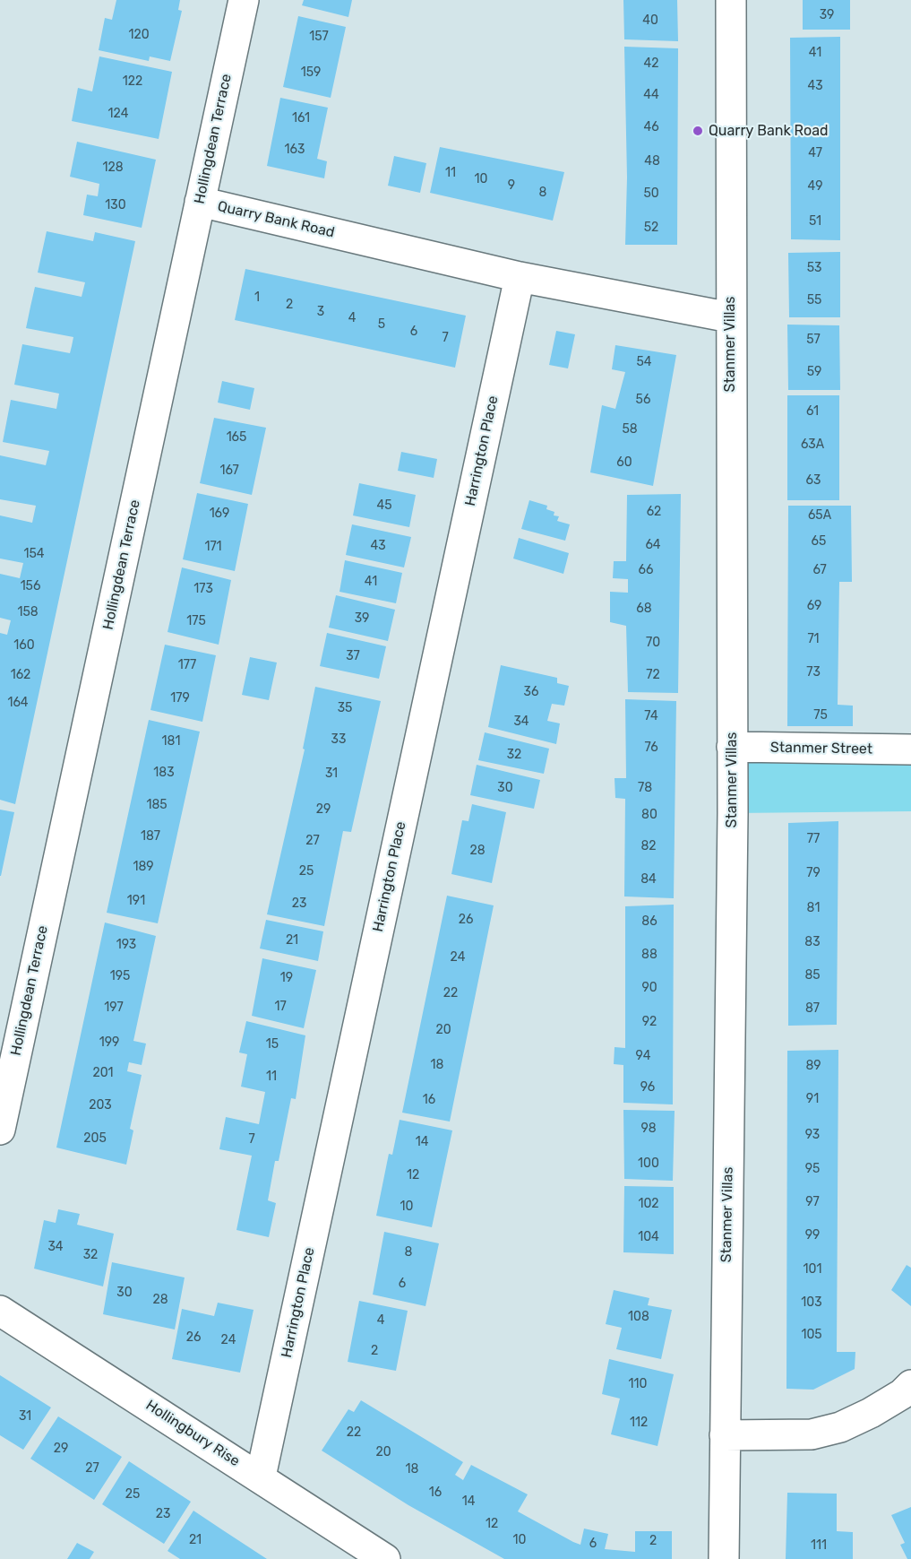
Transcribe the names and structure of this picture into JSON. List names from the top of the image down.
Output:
{
  "streets": {
    "street": [
      "Hollingdean Terrace",
      "Quarry Bank Road",
      "Stanmer Villas",
      "Harrington Place",
      "Stanmer Street",
      "Hollingbury Rise"
    ]
  },
  "crossings": [
    ["Hollingdean Terrace", "Quarry Bank Road"],
    ["Quarry Bank Road", "Stanmer Villas"],
    ["Quarry Bank Road", "Harrington Place"],
    ["Stanmer Villas", "Stanmer Street"],
    ["Harrington Place", "Hollingbury Rise"]
  ],
  "places": ["Quarry Bank Road"],
  "house_numbers": [
    "39",
    "40",
    "120",
    "157",
    "41",
    "42",
    "159",
    "122",
    "43",
    "44",
    "124",
    "161",
    "46",
    "163",
    "47",
    "48",
    "128",
    "11",
    "10",
    "9",
    "49",
    "8",
    "50",
    "130",
    "51",
    "52",
    "53",
    "1",
    "55",
    "2",
    "3",
    "4",
    "5",
    "6",
    "7",
    "57",
    "54",
    "59",
    "56",
    "61",
    "58",
    "165",
    "63A",
    "60",
    "167",
    "63",
    "45",
    "62",
    "169",
    "65A",
    "65",
    "64",
    "43",
    "171",
    "154",
    "66",
    "67",
    "41",
    "156",
    "173",
    "69",
    "68",
    "158",
    "39",
    "175",
    "71",
    "70",
    "160",
    "37",
    "177",
    "73",
    "162",
    "72",
    "36",
    "179",
    "164",
    "35",
    "75",
    "74",
    "34",
    "33",
    "181",
    "76",
    "32",
    "183",
    "31",
    "30",
    "78",
    "185",
    "29",
    "80",
    "187",
    "77",
    "27",
    "82",
    "28",
    "189",
    "25",
    "79",
    "84",
    "191",
    "23",
    "81",
    "26",
    "86",
    "21",
    "83",
    "193",
    "88",
    "24",
    "85",
    "195",
    "19",
    "90",
    "22",
    "17",
    "197",
    "87",
    "92",
    "20",
    "199",
    "15",
    "94",
    "18",
    "89",
    "201",
    "11",
    "96",
    "91",
    "16",
    "203",
    "98",
    "93",
    "205",
    "7",
    "14",
    "100",
    "95",
    "12",
    "97",
    "102",
    "10",
    "99",
    "104",
    "34",
    "8",
    "32",
    "101",
    "6",
    "30",
    "28",
    "103",
    "108",
    "4",
    "105",
    "26",
    "24",
    "2",
    "110",
    "31",
    "112",
    "22",
    "29",
    "20",
    "27",
    "18",
    "16",
    "25",
    "14",
    "23",
    "12",
    "21",
    "10",
    "2",
    "6",
    "111"
  ]
}
